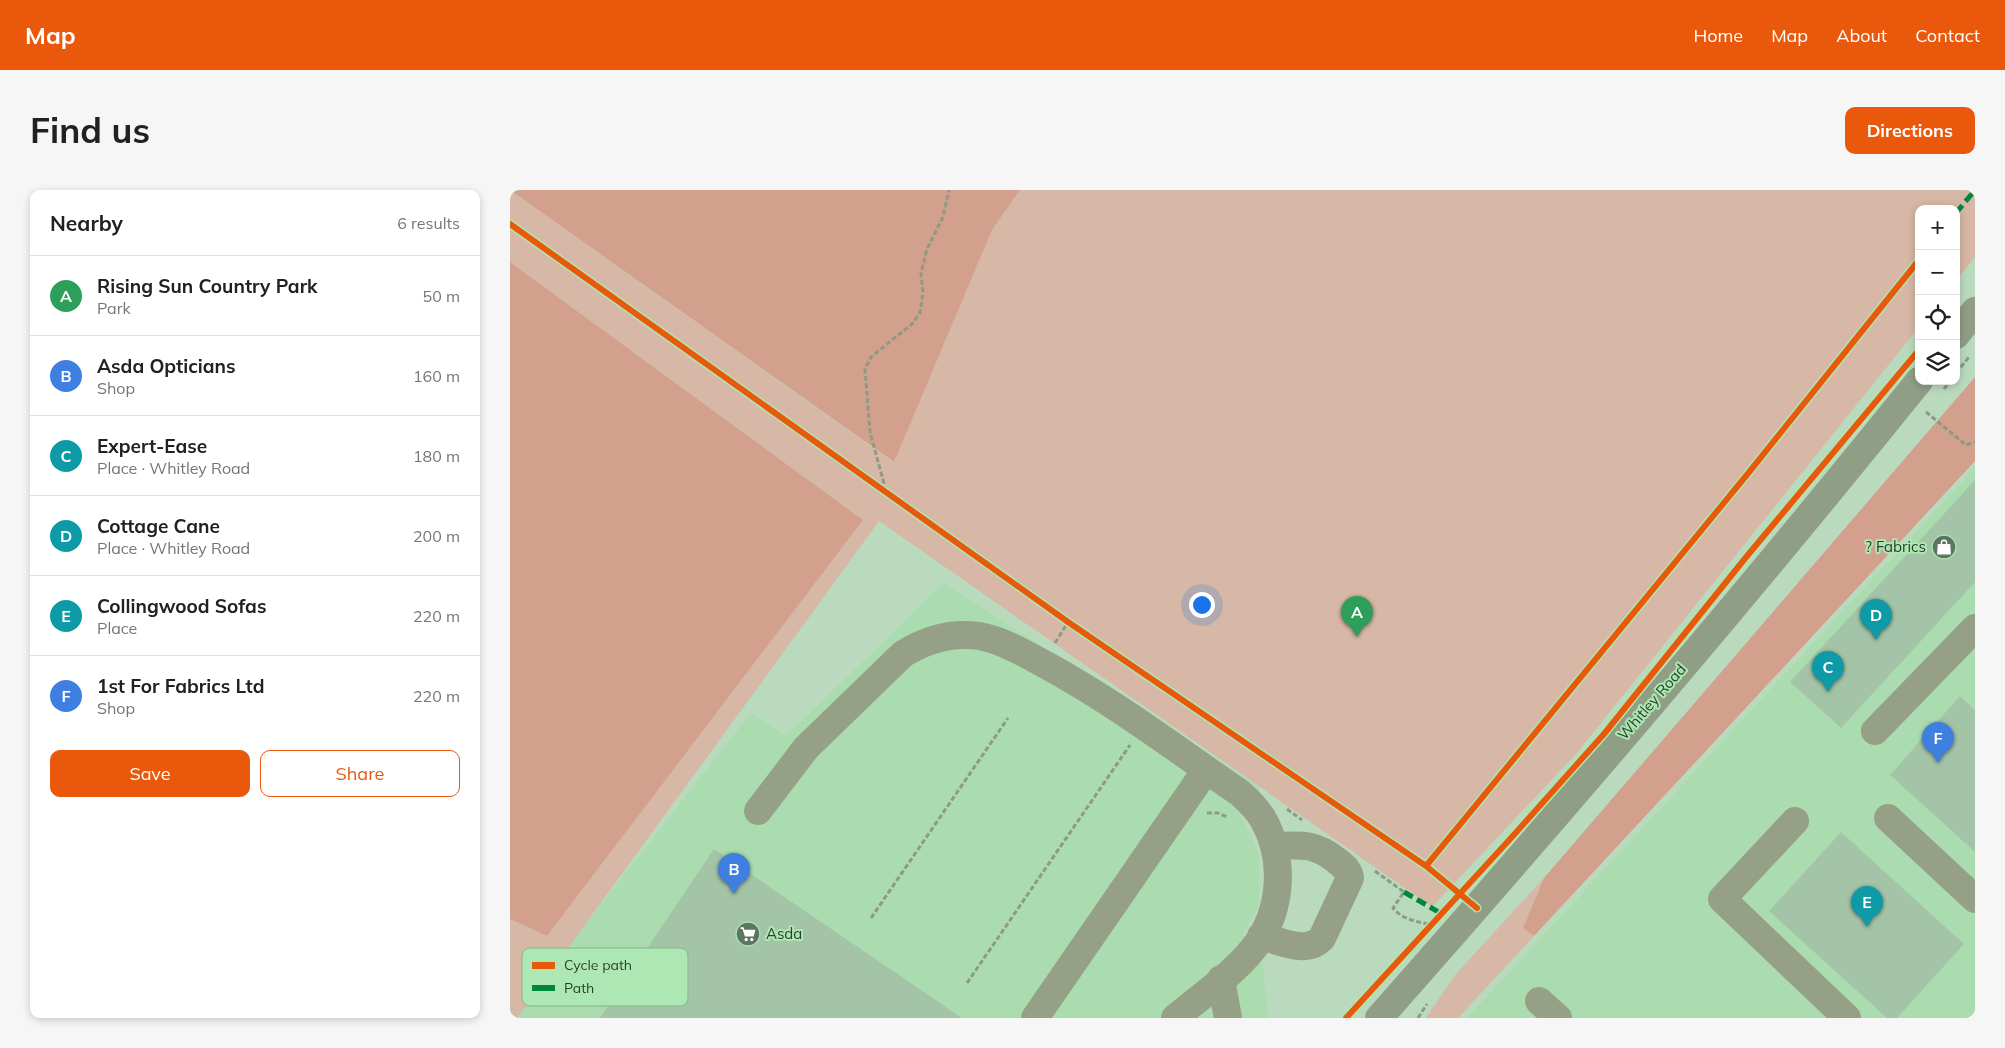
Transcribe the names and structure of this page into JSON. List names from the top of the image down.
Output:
{
  "streets": {
    "main road": ["Whitley Road"]
  },
  "places": {
    "shop": ["? Fabrics"],
    "supermarket": ["Asda"]
  },
  "legend": ["Cycle path", "Path"],
  "page": {
    "header": "Map",
    "nav": [
      "Home",
      "Map",
      "About",
      "Contact"
    ],
    "buttons": [
      "Directions",
      ["Save", "Share"]
    ],
    "title": "Find us",
    "heading": ["Nearby", "6 results"],
    "map_buttons": ["+", "−"],
    "list": [
      {
        "mark": "A",
        "name": "Rising Sun Country Park",
        "note": "Park",
        "value": "50 m"
      },
      {
        "mark": "B",
        "name": "Asda Opticians",
        "note": "Shop",
        "value": "160 m"
      },
      {
        "mark": "C",
        "name": "Expert-Ease",
        "note": "Place · Whitley Road",
        "value": "180 m"
      },
      {
        "mark": "D",
        "name": "Cottage Cane",
        "note": "Place · Whitley Road",
        "value": "200 m"
      },
      {
        "mark": "E",
        "name": "Collingwood Sofas",
        "note": "Place",
        "value": "220 m"
      },
      {
        "mark": "F",
        "name": "1st For Fabrics Ltd",
        "note": "Shop",
        "value": "220 m"
      }
    ],
    "pins": [
      "A",
      "D",
      "C",
      "F",
      "B",
      "E"
    ]
  }
}
